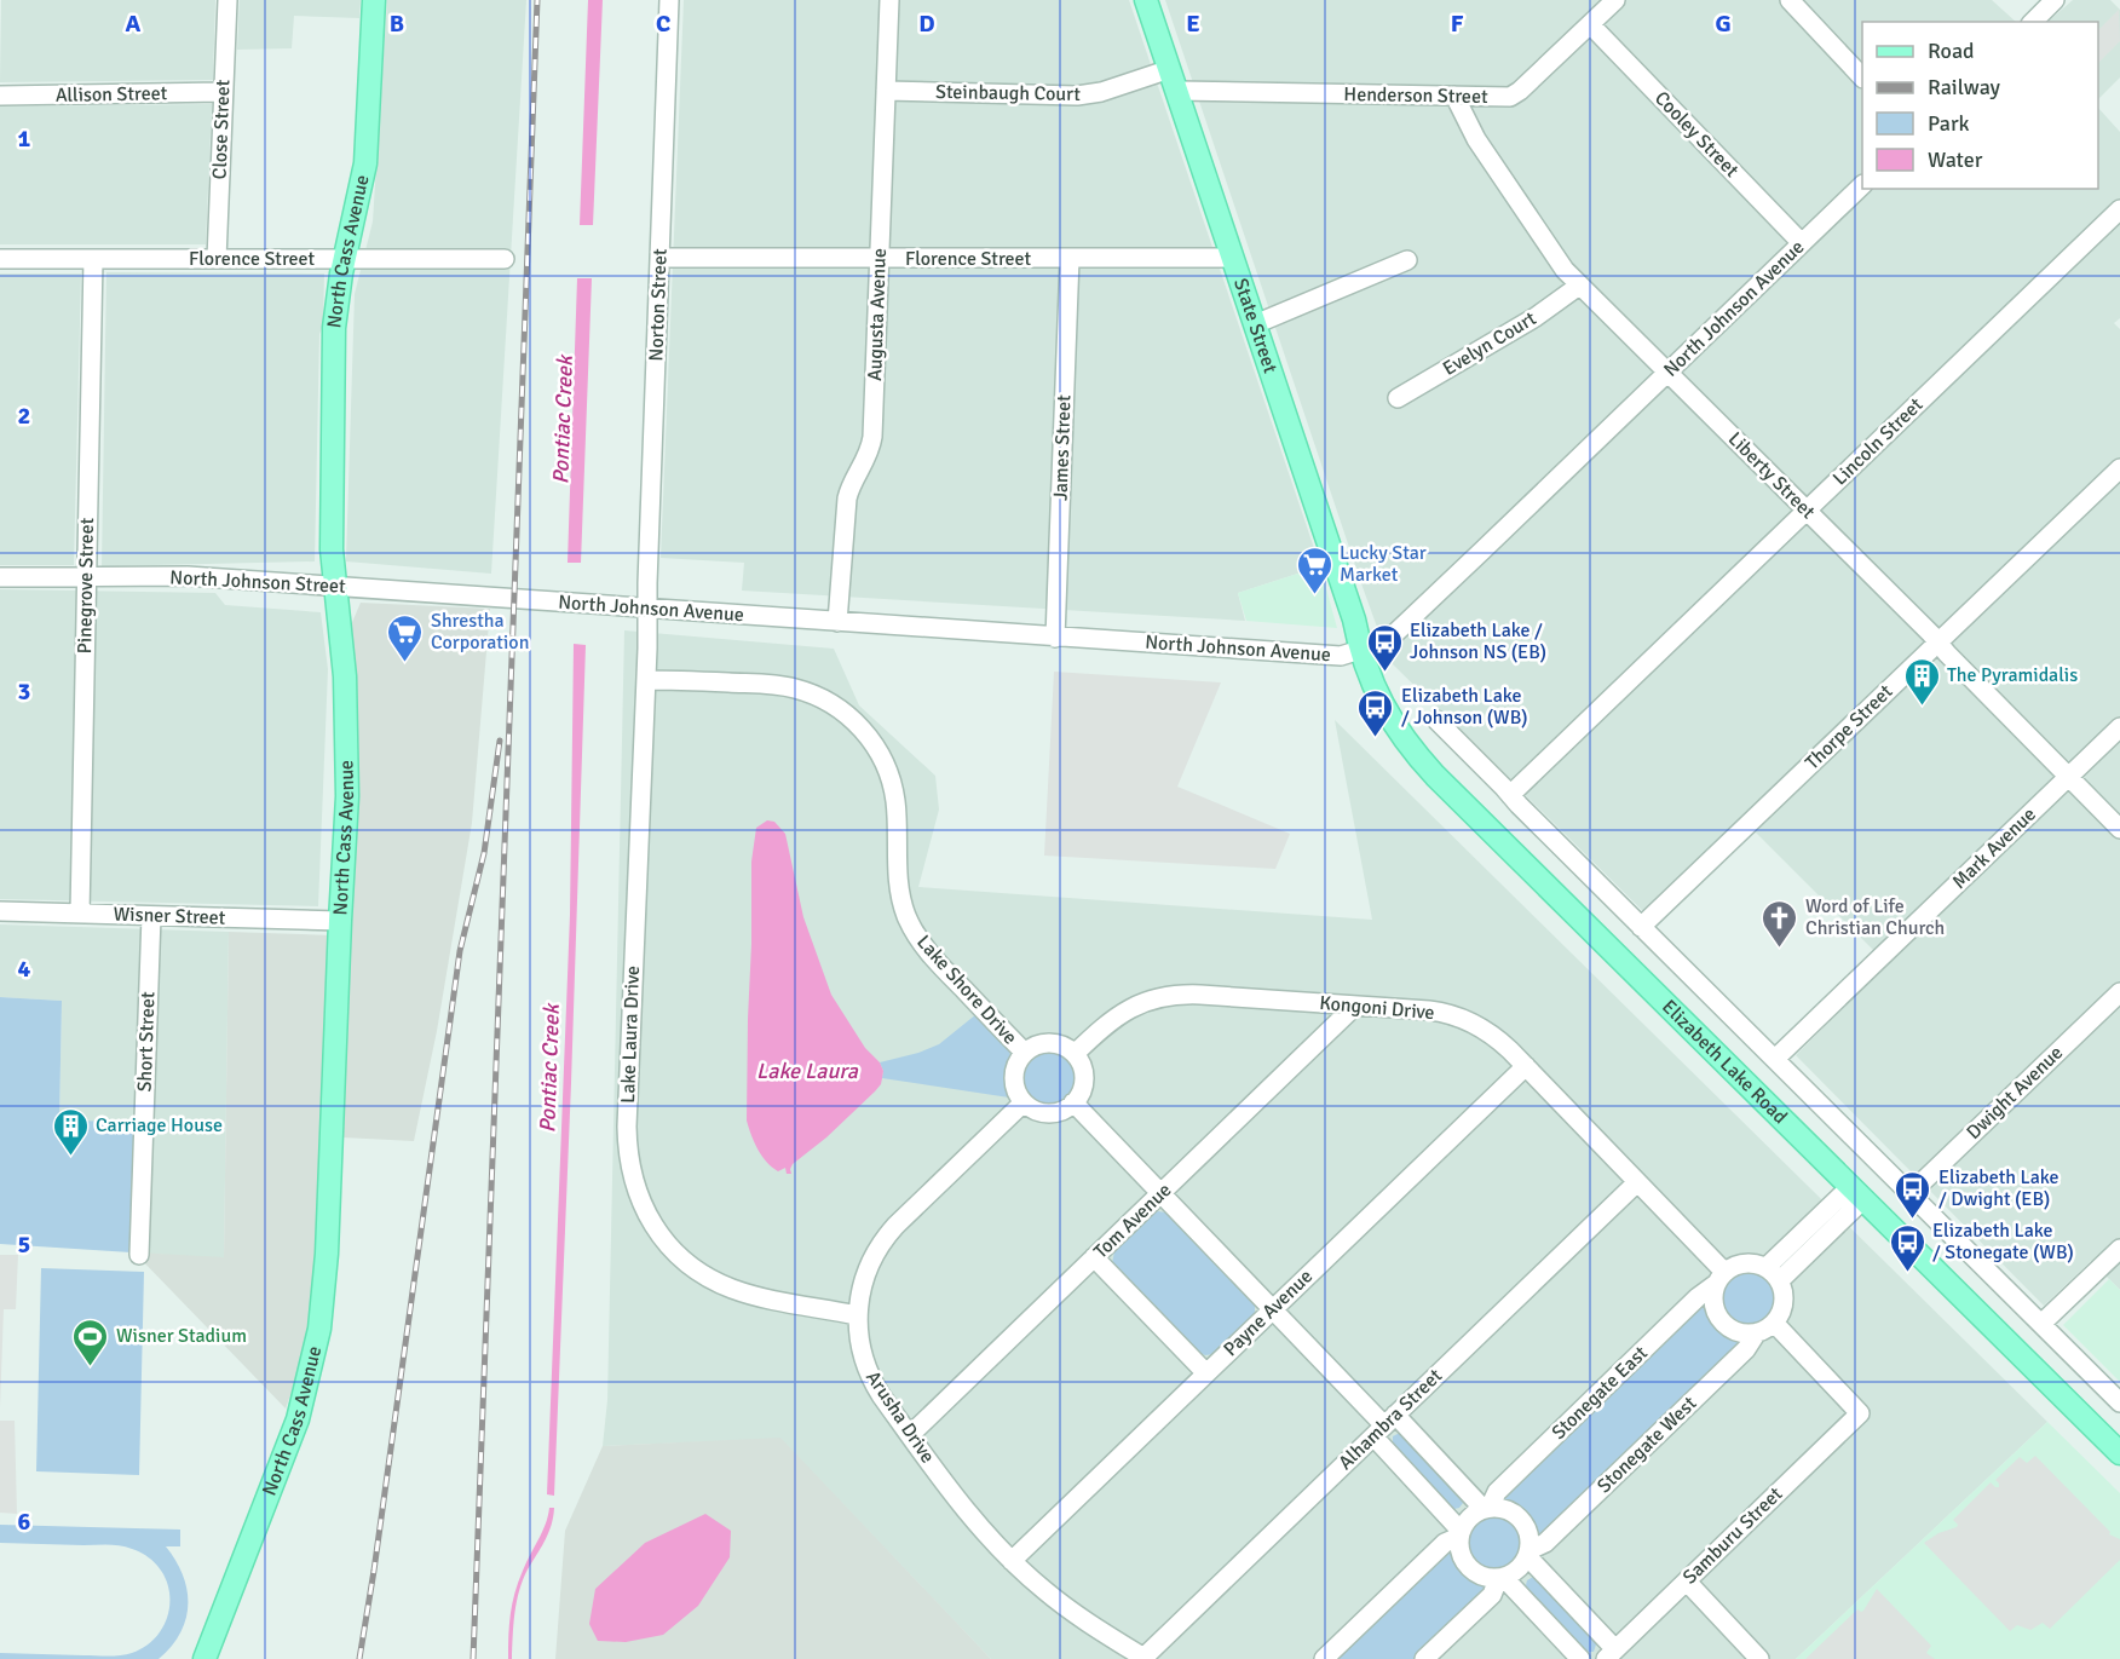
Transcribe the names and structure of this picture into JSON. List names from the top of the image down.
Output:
{
  "streets": {
    "main road": ["North Cass Avenue", "State Street", "Elizabeth Lake Road"],
    "street": [
      "Steinbaugh Court",
      "Allison Street",
      "Henderson Street",
      "Close Street",
      "Cooley Street",
      "Florence Street",
      "Norton Street",
      "North Johnson Avenue",
      "Augusta Avenue",
      "Evelyn Court",
      "Lincoln Street",
      "James Street",
      "Liberty Street",
      "North Johnson Street",
      "Pinegrove Street",
      "Thorpe Street",
      "Mark Avenue",
      "Wisner Street",
      "Lake Shore Drive",
      "Kongoni Drive",
      "Lake Laura Drive",
      "Short Street",
      "Dwight Avenue",
      "Tom Avenue",
      "Payne Avenue",
      "Stonegate East",
      "Arusha Drive",
      "Alhambra Street",
      "Stonegate West",
      "Samburu Street"
    ]
  },
  "crossings": [
    ["Steinbaugh Court", "Augusta Avenue"],
    ["Steinbaugh Court", "State Street"],
    ["Allison Street", "Close Street"],
    ["Henderson Street", "Cooley Street"],
    ["Henderson Street", "State Street"],
    ["Henderson Street", "Liberty Street"],
    ["Close Street", "Florence Street"],
    ["Cooley Street", "North Johnson Avenue"],
    ["North Cass Avenue", "Florence Street"],
    ["North Cass Avenue", "North Johnson Street"],
    ["North Cass Avenue", "Wisner Street"],
    ["Florence Street", "Norton Street"],
    ["Florence Street", "Augusta Avenue"],
    ["Florence Street", "State Street"],
    ["Florence Street", "James Street"],
    ["Florence Street", "Pinegrove Street"],
    ["Norton Street", "North Johnson Avenue"],
    ["Norton Street", "Lake Laura Drive"],
    ["North Johnson Avenue", "Augusta Avenue"],
    ["North Johnson Avenue", "State Street"],
    ["North Johnson Avenue", "James Street"],
    ["North Johnson Avenue", "Liberty Street"],
    ["North Johnson Avenue", "North Johnson Street"],
    ["North Johnson Avenue", "Lake Laura Drive"],
    ["North Johnson Avenue", "Elizabeth Lake Road"],
    ["State Street", "Elizabeth Lake Road"],
    ["Evelyn Court", "Liberty Street"],
    ["Lincoln Street", "Liberty Street"],
    ["Lincoln Street", "Elizabeth Lake Road"],
    ["Liberty Street", "Thorpe Street"],
    ["Liberty Street", "Mark Avenue"],
    ["North Johnson Street", "Pinegrove Street"],
    ["Pinegrove Street", "Wisner Street"],
    ["Thorpe Street", "Elizabeth Lake Road"],
    ["Mark Avenue", "Elizabeth Lake Road"],
    ["Wisner Street", "Short Street"],
    ["Lake Shore Drive", "Kongoni Drive"],
    ["Lake Shore Drive", "Lake Laura Drive"],
    ["Lake Shore Drive", "Arusha Drive"],
    ["Kongoni Drive", "Tom Avenue"],
    ["Kongoni Drive", "Payne Avenue"],
    ["Kongoni Drive", "Stonegate East"],
    ["Kongoni Drive", "Arusha Drive"],
    ["Kongoni Drive", "Alhambra Street"],
    ["Kongoni Drive", "Stonegate West"],
    ["Kongoni Drive", "Samburu Street"],
    ["Lake Laura Drive", "Arusha Drive"],
    ["Elizabeth Lake Road", "Dwight Avenue"],
    ["Tom Avenue", "Arusha Drive"],
    ["Payne Avenue", "Arusha Drive"],
    ["Stonegate East", "Stonegate West"],
    ["Stonegate East", "Samburu Street"],
    ["Arusha Drive", "Alhambra Street"],
    ["Stonegate West", "Samburu Street"]
  ],
  "water": ["Pontiac Creek", "Lake Laura"],
  "places": {
    "supermarket": ["Lucky Star Market", "Shrestha Corporation"],
    "bus stop": [
      "Elizabeth Lake / Johnson NS (EB)",
      "Elizabeth Lake / Johnson (WB)",
      "Elizabeth Lake / Dwight (EB)",
      "Elizabeth Lake / Stonegate (WB)"
    ],
    "building": ["The Pyramidalis", "Carriage House"],
    "church": ["Word of Life Christian Church"],
    "sports": ["Wisner Stadium"]
  },
  "legend": [
    "Road",
    "Railway",
    "Park",
    "Water"
  ],
  "grid": {
    "columns": [
      "A",
      "B",
      "C",
      "D",
      "E",
      "F",
      "G"
    ],
    "rows": [
      "1",
      "2",
      "3",
      "4",
      "5",
      "6"
    ]
  }
}
